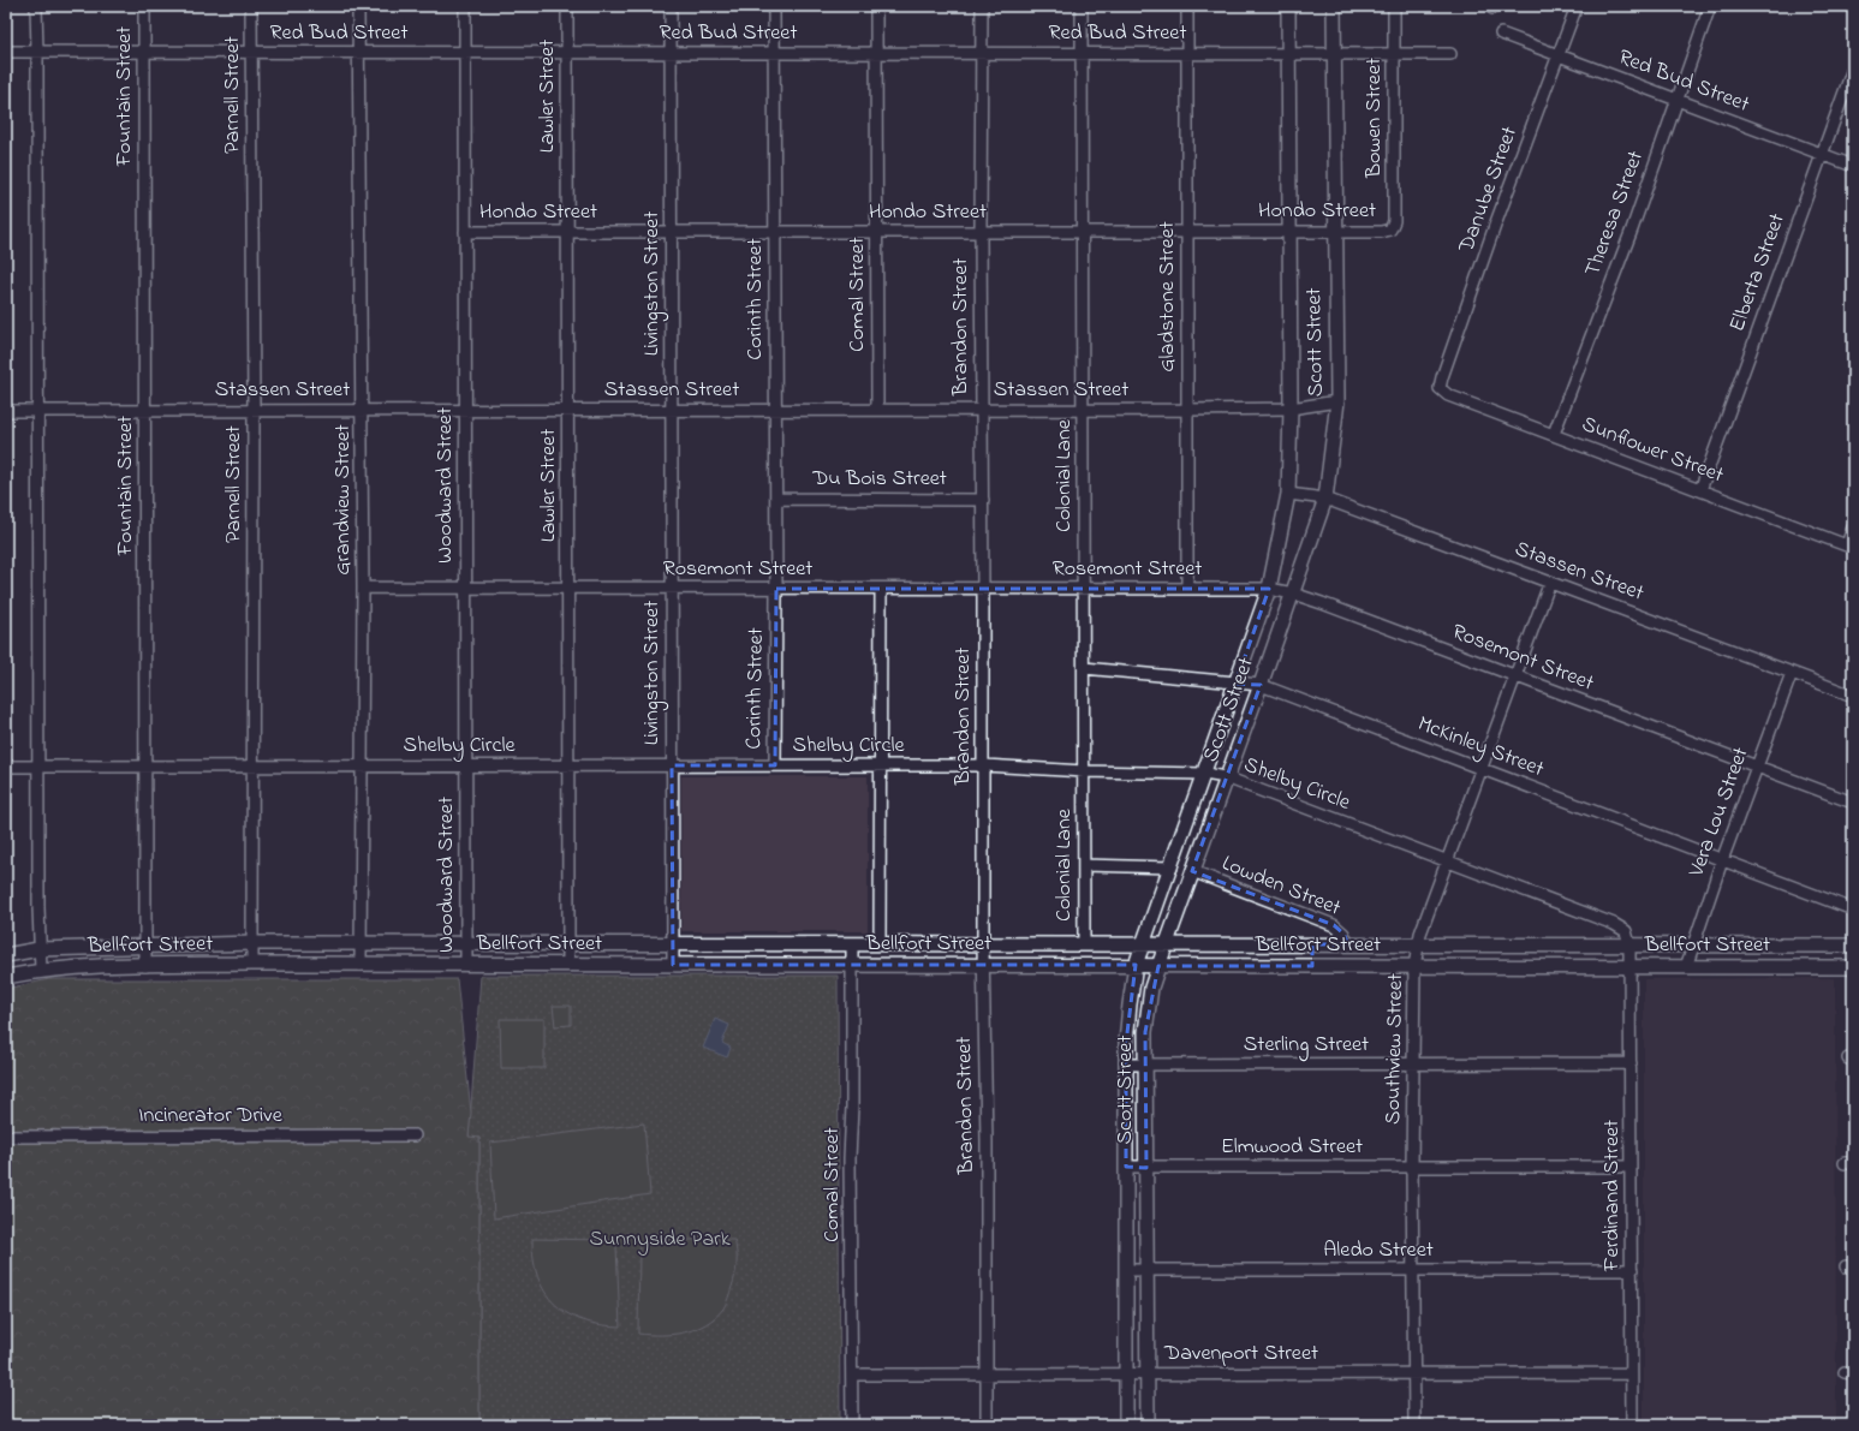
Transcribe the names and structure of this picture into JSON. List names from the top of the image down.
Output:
{
  "streets": {
    "main road": ["Scott Street", "Bellfort Street"],
    "street": [
      "Red Bud Street",
      "Parnell Street",
      "Fountain Street",
      "Lawler Street",
      "Bowen Street",
      "Danube Street",
      "Hondo Street",
      "Theresa Street",
      "Elberta Street",
      "Livingston Street",
      "Comal Street",
      "Gladstone Street",
      "Corinth Street",
      "Brandon Street",
      "Stassen Street",
      "Sunflower Street",
      "Colonial Lane",
      "Du Bois Street",
      "Woodward Street",
      "Grandview Street",
      "Rosemont Street",
      "Shelby Circle",
      "McKinley Street",
      "Vera Lou Street",
      "Lowden Street",
      "Sterling Street",
      "Southview Street",
      "Incinerator Drive",
      "Elmwood Street",
      "Ferdinand Street",
      "Aledo Street",
      "Davenport Street"
    ]
  },
  "crossings": [
    ["Red Bud Street", "Parnell Street"],
    ["Red Bud Street", "Fountain Street"],
    ["Red Bud Street", "Lawler Street"],
    ["Red Bud Street", "Bowen Street"],
    ["Red Bud Street", "Danube Street"],
    ["Red Bud Street", "Theresa Street"],
    ["Red Bud Street", "Elberta Street"],
    ["Red Bud Street", "Livingston Street"],
    ["Red Bud Street", "Comal Street"],
    ["Red Bud Street", "Gladstone Street"],
    ["Red Bud Street", "Corinth Street"],
    ["Red Bud Street", "Brandon Street"],
    ["Red Bud Street", "Scott Street"],
    ["Red Bud Street", "Colonial Lane"],
    ["Red Bud Street", "Woodward Street"],
    ["Red Bud Street", "Grandview Street"],
    ["Parnell Street", "Stassen Street"],
    ["Parnell Street", "Shelby Circle"],
    ["Parnell Street", "Bellfort Street"],
    ["Fountain Street", "Stassen Street"],
    ["Fountain Street", "Shelby Circle"],
    ["Fountain Street", "Bellfort Street"],
    ["Lawler Street", "Hondo Street"],
    ["Lawler Street", "Stassen Street"],
    ["Lawler Street", "Rosemont Street"],
    ["Lawler Street", "Shelby Circle"],
    ["Lawler Street", "Bellfort Street"],
    ["Bowen Street", "Hondo Street"],
    ["Danube Street", "Sunflower Street"],
    ["Hondo Street", "Livingston Street"],
    ["Hondo Street", "Comal Street"],
    ["Hondo Street", "Gladstone Street"],
    ["Hondo Street", "Corinth Street"],
    ["Hondo Street", "Brandon Street"],
    ["Hondo Street", "Scott Street"],
    ["Hondo Street", "Colonial Lane"],
    ["Hondo Street", "Woodward Street"],
    ["Theresa Street", "Sunflower Street"],
    ["Elberta Street", "Sunflower Street"],
    ["Livingston Street", "Stassen Street"],
    ["Livingston Street", "Rosemont Street"],
    ["Livingston Street", "Shelby Circle"],
    ["Livingston Street", "Bellfort Street"],
    ["Comal Street", "Stassen Street"],
    ["Comal Street", "Bellfort Street"],
    ["Comal Street", "Davenport Street"],
    ["Gladstone Street", "Stassen Street"],
    ["Gladstone Street", "Rosemont Street"],
    ["Corinth Street", "Stassen Street"],
    ["Corinth Street", "Du Bois Street"],
    ["Corinth Street", "Rosemont Street"],
    ["Corinth Street", "Shelby Circle"],
    ["Brandon Street", "Stassen Street"],
    ["Brandon Street", "Du Bois Street"],
    ["Brandon Street", "Rosemont Street"],
    ["Brandon Street", "Shelby Circle"],
    ["Brandon Street", "Bellfort Street"],
    ["Brandon Street", "Davenport Street"],
    ["Scott Street", "Stassen Street"],
    ["Scott Street", "Rosemont Street"],
    ["Scott Street", "Shelby Circle"],
    ["Scott Street", "McKinley Street"],
    ["Scott Street", "Lowden Street"],
    ["Scott Street", "Bellfort Street"],
    ["Scott Street", "Sterling Street"],
    ["Scott Street", "Elmwood Street"],
    ["Scott Street", "Aledo Street"],
    ["Scott Street", "Davenport Street"],
    ["Stassen Street", "Colonial Lane"],
    ["Stassen Street", "Woodward Street"],
    ["Stassen Street", "Grandview Street"],
    ["Stassen Street", "Vera Lou Street"],
    ["Stassen Street", "Southview Street"],
    ["Colonial Lane", "Rosemont Street"],
    ["Colonial Lane", "Shelby Circle"],
    ["Colonial Lane", "McKinley Street"],
    ["Colonial Lane", "Bellfort Street"],
    ["Woodward Street", "Rosemont Street"],
    ["Woodward Street", "Shelby Circle"],
    ["Woodward Street", "Bellfort Street"],
    ["Grandview Street", "Rosemont Street"],
    ["Grandview Street", "Shelby Circle"],
    ["Grandview Street", "Bellfort Street"],
    ["Rosemont Street", "Vera Lou Street"],
    ["Rosemont Street", "Southview Street"],
    ["Shelby Circle", "Bellfort Street"],
    ["Shelby Circle", "Southview Street"],
    ["McKinley Street", "Vera Lou Street"],
    ["McKinley Street", "Southview Street"],
    ["Vera Lou Street", "Bellfort Street"],
    ["Lowden Street", "Bellfort Street"],
    ["Bellfort Street", "Southview Street"],
    ["Bellfort Street", "Ferdinand Street"],
    ["Sterling Street", "Southview Street"],
    ["Sterling Street", "Ferdinand Street"],
    ["Southview Street", "Elmwood Street"],
    ["Southview Street", "Aledo Street"],
    ["Southview Street", "Davenport Street"],
    ["Elmwood Street", "Ferdinand Street"],
    ["Ferdinand Street", "Aledo Street"],
    ["Ferdinand Street", "Davenport Street"]
  ],
  "parks": ["Sunnyside Park"]
}
